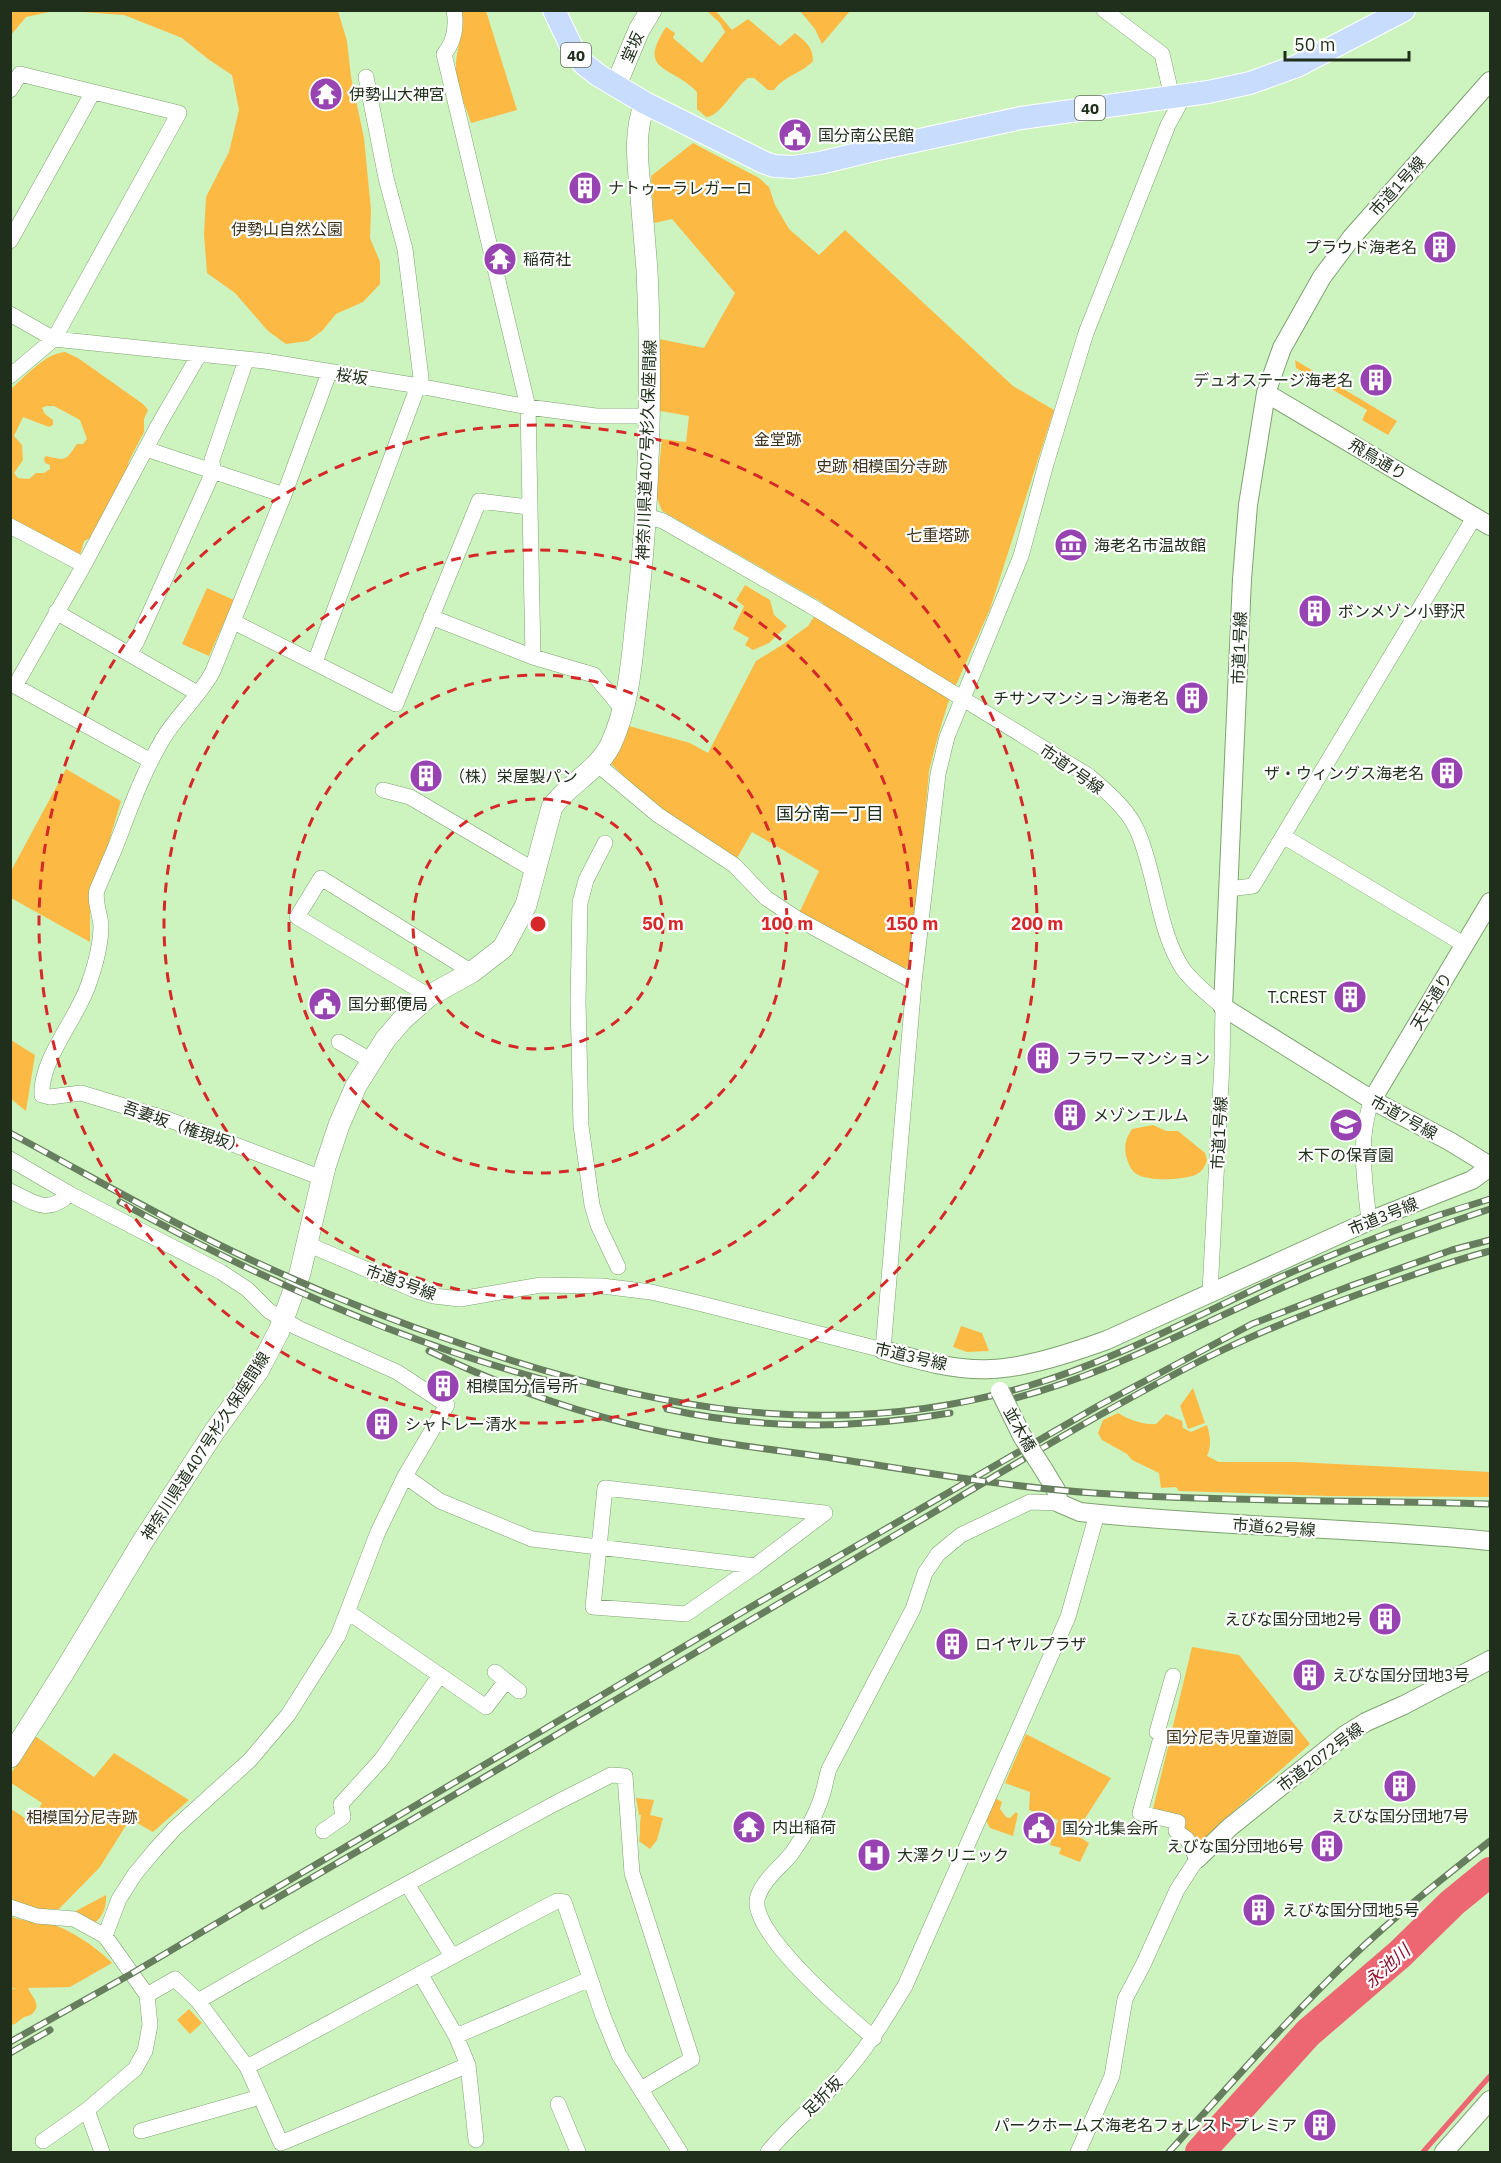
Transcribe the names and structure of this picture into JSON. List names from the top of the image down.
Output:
{
  "streets": {
    "main road": ["堂坂", "40", "神奈川県道407号杉久保座間線"],
    "street": [
      "市道1号線",
      "桜坂",
      "飛鳥通り",
      "市道7号線",
      "天平通り",
      "吾妻坂（権現坂）",
      "市道3号線",
      "並木橋",
      "市道62号線",
      "市道2072号線",
      "足折坂"
    ]
  },
  "crossings": [
    ["堂坂", "40"],
    ["40", "神奈川県道407号杉久保座間線"],
    ["市道1号線", "飛鳥通り"],
    ["市道1号線", "市道7号線"],
    ["市道1号線", "市道3号線"],
    ["桜坂", "神奈川県道407号杉久保座間線"],
    ["神奈川県道407号杉久保座間線", "市道7号線"],
    ["神奈川県道407号杉久保座間線", "吾妻坂（権現坂）"],
    ["神奈川県道407号杉久保座間線", "市道3号線"],
    ["市道7号線", "天平通り"],
    ["市道7号線", "市道3号線"],
    ["市道3号線", "並木橋"],
    ["並木橋", "市道62号線"],
    ["市道62号線", "足折坂"]
  ],
  "districts": ["国分南一丁目"],
  "water": ["永池川"],
  "parks": [
    "伊勢山自然公園",
    "金堂跡",
    "史跡 相模国分寺跡",
    "七重塔跡",
    "国分尼寺児童遊園",
    "相模国分尼寺跡"
  ],
  "places": {
    "temple": ["伊勢山大神宮", "稲荷社", "内出稲荷"],
    "public building": ["国分南公民館", "国分郵便局", "国分北集会所"],
    "building": [
      "ナトゥーラレガーロ",
      "プラウド海老名",
      "デュオステージ海老名",
      "ボンメゾン小野沢",
      "チサンマンション海老名",
      "ザ・ウィングス海老名",
      "（株）栄屋製パン",
      "T.CREST",
      "フラワーマンション",
      "メゾンエルム",
      "相模国分信号所",
      "シャトレー清水",
      "えびな国分団地2号",
      "ロイヤルプラザ",
      "えびな国分団地3号",
      "えびな国分団地7号",
      "えびな国分団地6号",
      "えびな国分団地5号",
      "パークホームズ海老名フォレストプレミア"
    ],
    "museum": ["海老名市温故館"],
    "school or university": ["木下の保育園"],
    "hospital": ["大澤クリニック"]
  },
  "scale_bar": "50 m",
  "rings": [
    "50 m",
    "100 m",
    "150 m",
    "200 m"
  ]
}
